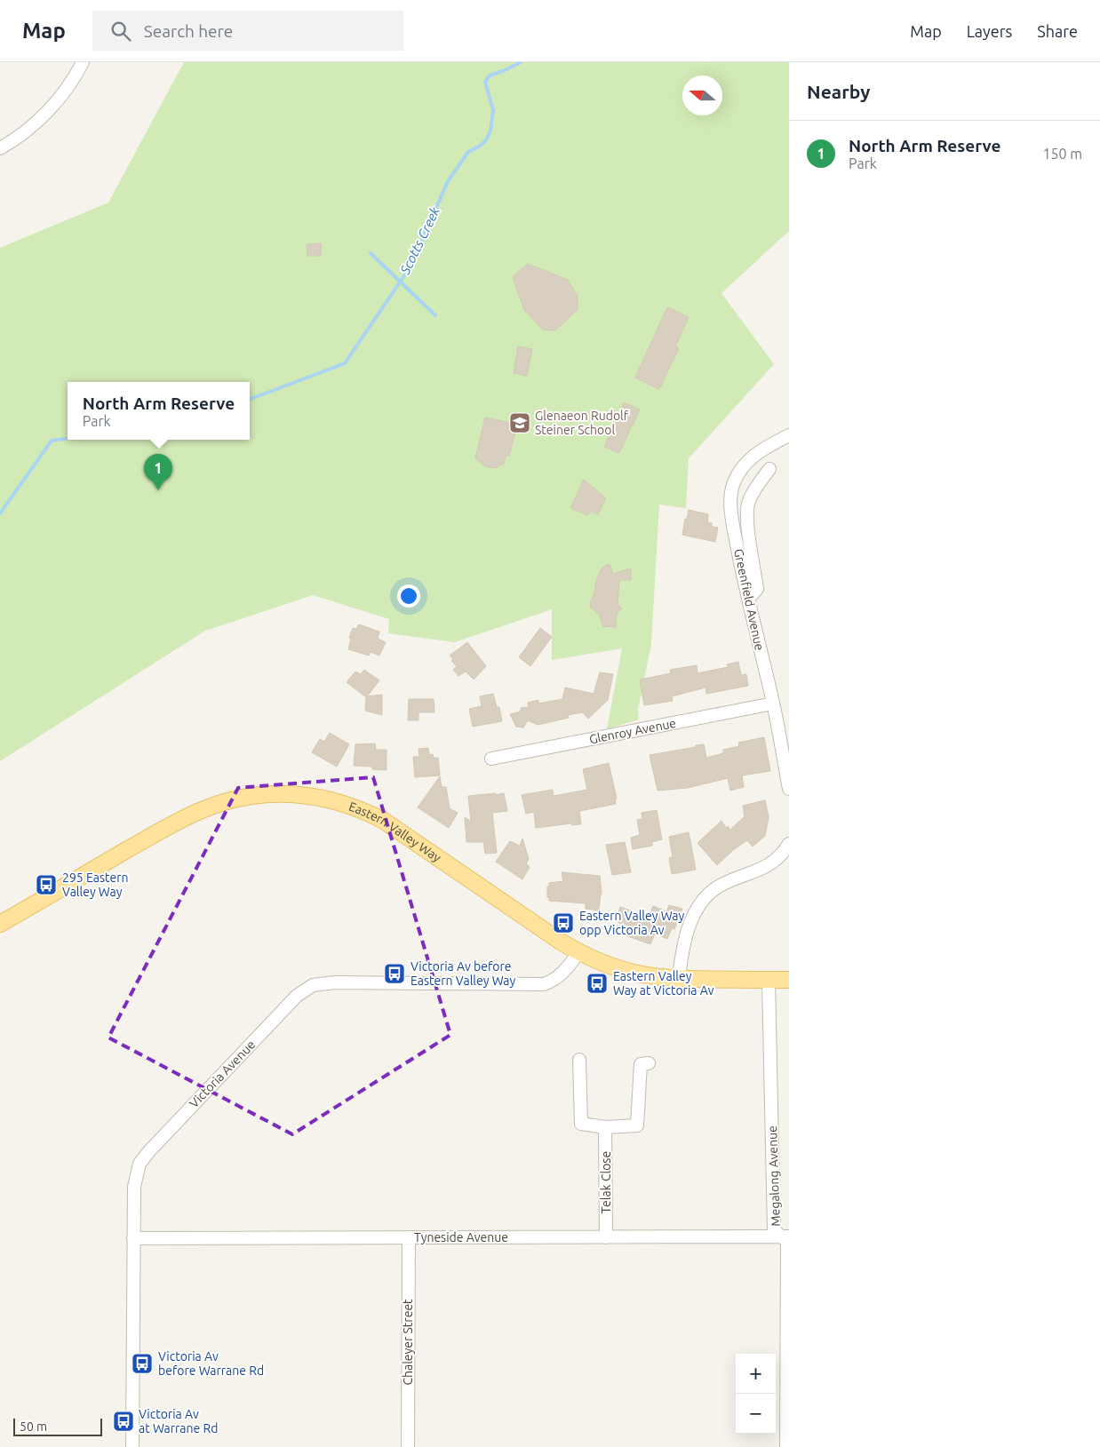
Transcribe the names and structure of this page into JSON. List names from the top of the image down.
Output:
{
  "streets": {
    "main road": ["Eastern Valley Way"],
    "street": [
      "Greenfield Avenue",
      "Glenroy Avenue",
      "Victoria Avenue",
      "Megalong Avenue",
      "Telak Close",
      "Tyneside Avenue",
      "Chaleyer Street"
    ]
  },
  "crossings": [
    ["Greenfield Avenue", "Glenroy Avenue"],
    ["Eastern Valley Way", "Victoria Avenue"],
    ["Eastern Valley Way", "Megalong Avenue"],
    ["Victoria Avenue", "Tyneside Avenue"],
    ["Megalong Avenue", "Tyneside Avenue"],
    ["Telak Close", "Tyneside Avenue"],
    ["Tyneside Avenue", "Chaleyer Street"]
  ],
  "water": ["Scotts Creek"],
  "places": {
    "school or university": ["Glenaeon Rudolf Steiner School"],
    "bus stop": [
      "295 Eastern Valley Way",
      "Eastern Valley Way opp Victoria Av",
      "Victoria Av before Eastern Valley Way",
      "Eastern Valley Way at Victoria Av",
      "Victoria Av before Warrane Rd",
      "Victoria Av at Warrane Rd"
    ]
  },
  "scale_bar": "50 m",
  "north": "left",
  "page": {
    "header": "Map",
    "search": "Search here",
    "nav": ["Map", "Layers", "Share"],
    "heading": "Nearby",
    "list": [
      {
        "mark": "1",
        "name": "North Arm Reserve",
        "note": "Park",
        "value": "150 m"
      }
    ],
    "popup": ["North Arm Reserve", "Park"],
    "pins": "1",
    "map_buttons": ["+", "−"],
    "scale": "50 m"
  }
}
